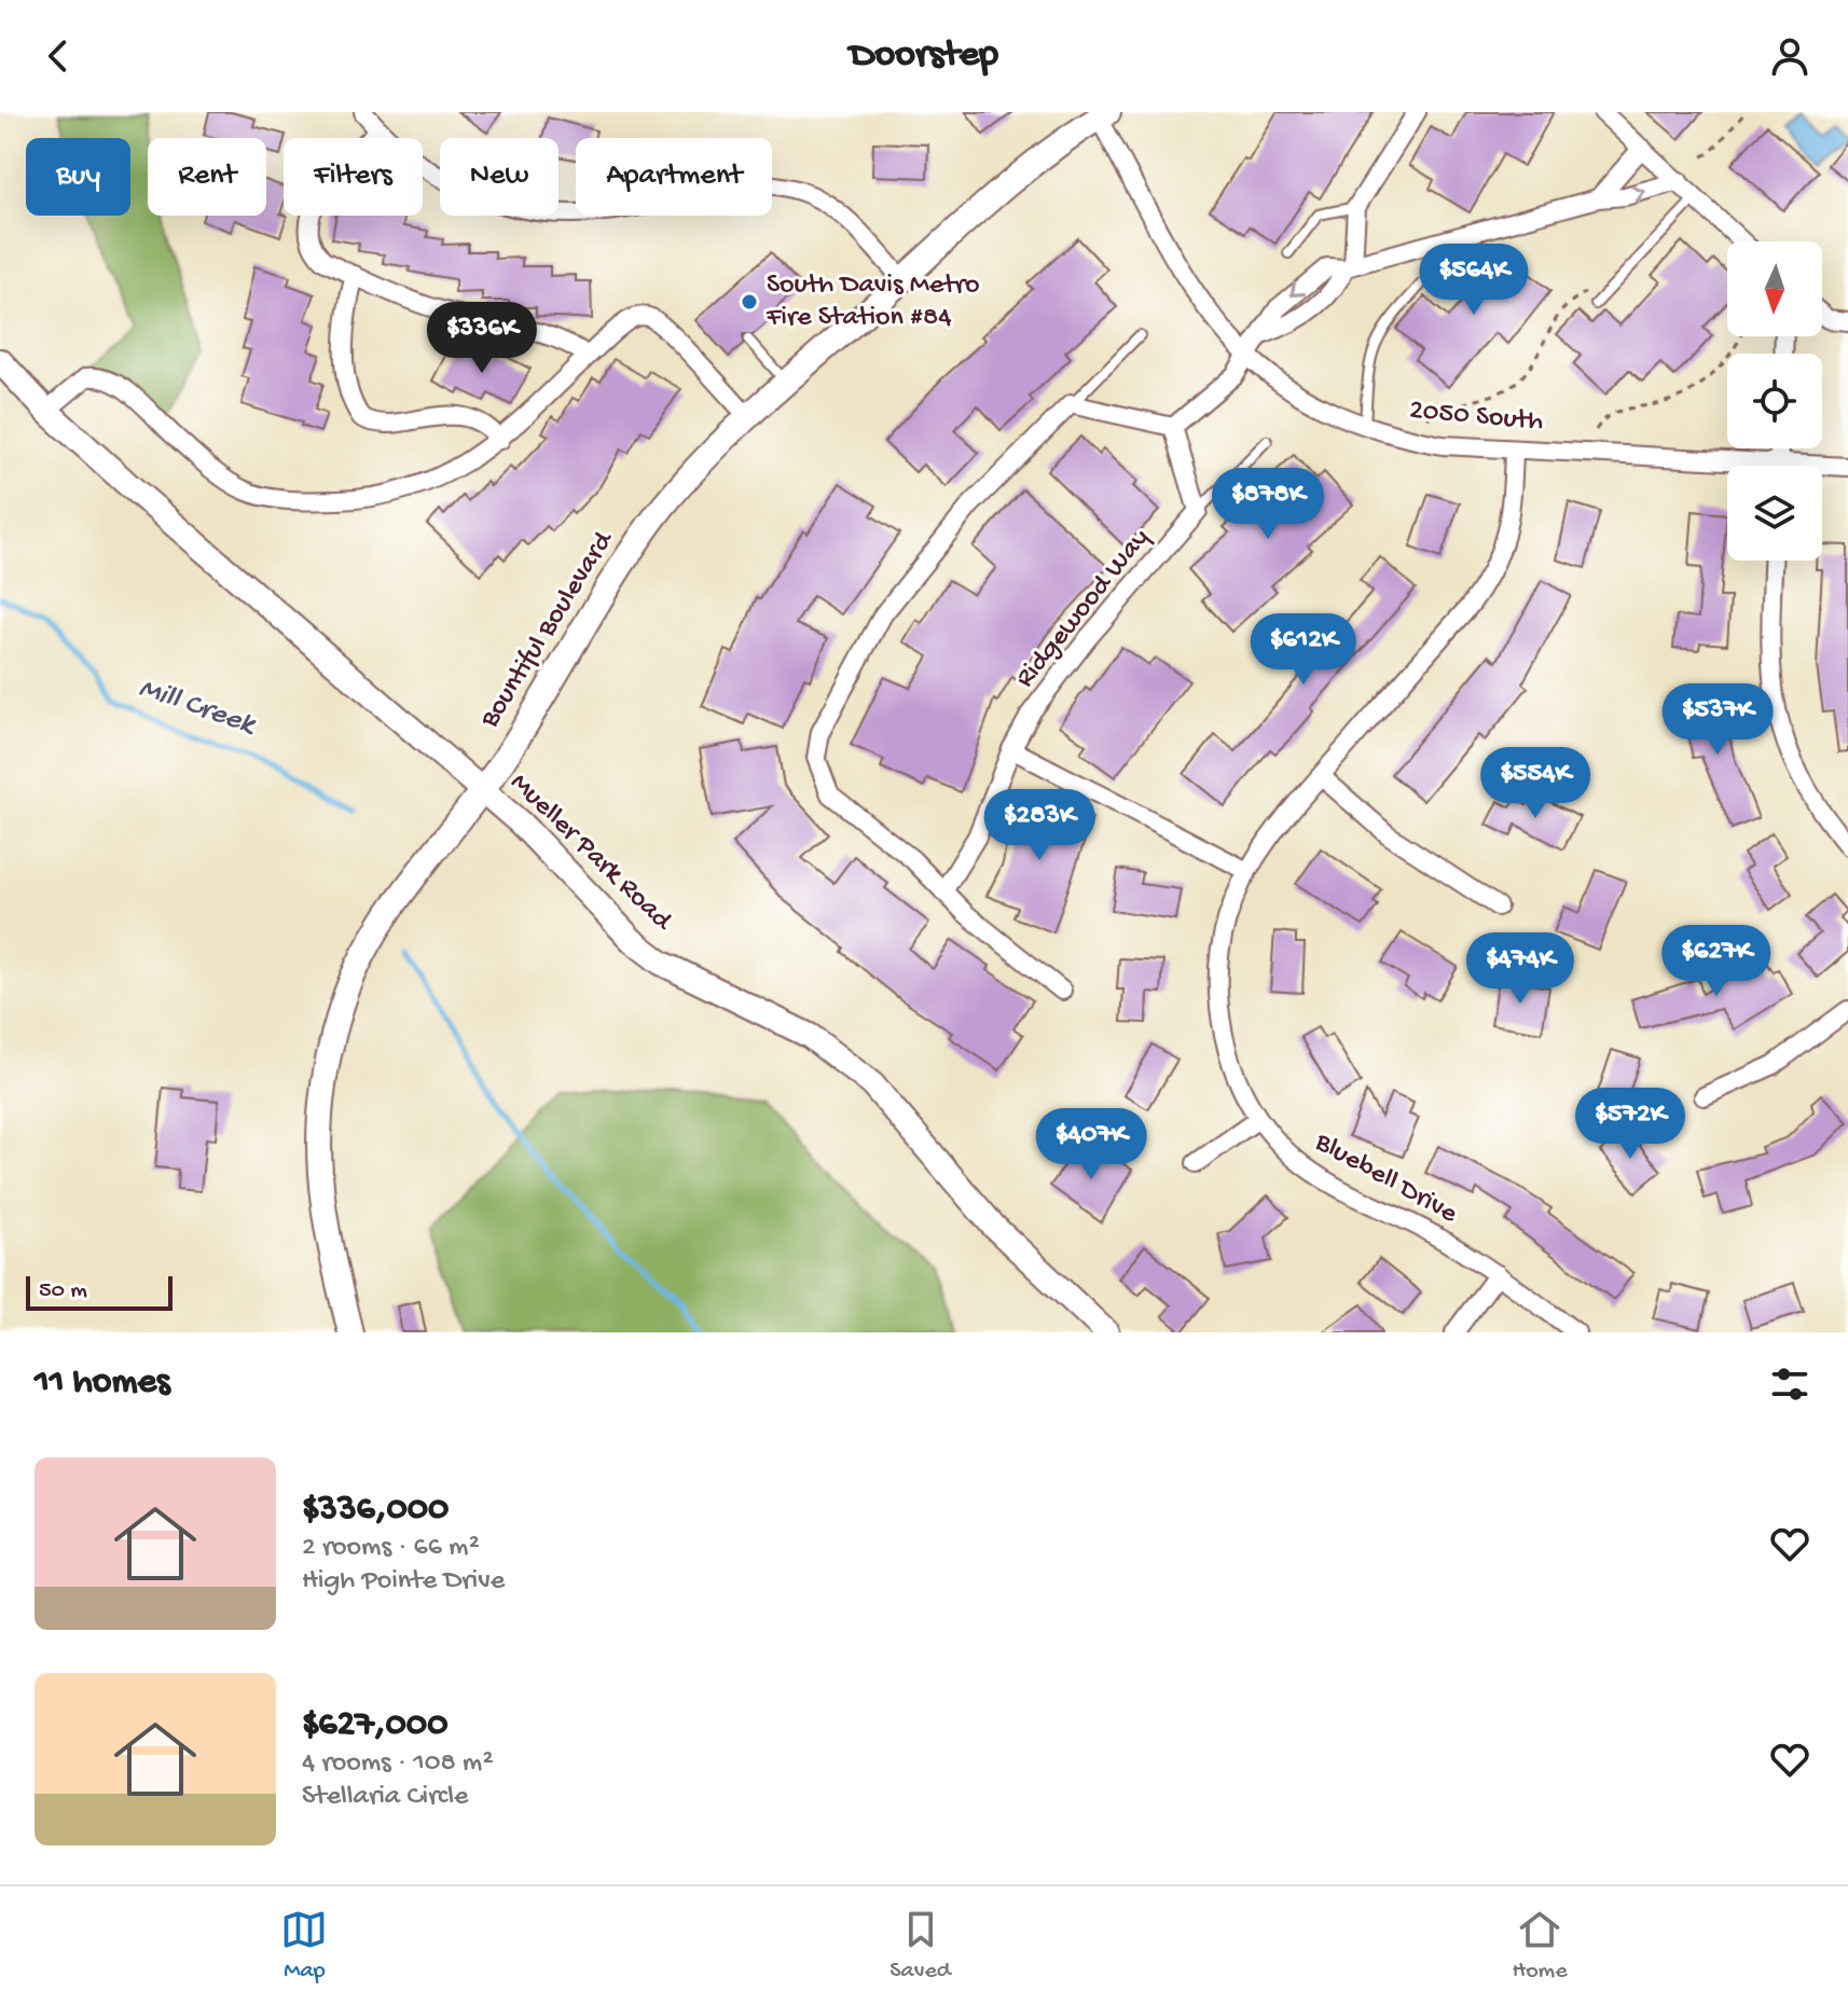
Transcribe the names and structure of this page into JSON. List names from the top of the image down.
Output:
{
  "streets": {
    "main road": ["Bountiful Boulevard", "Mueller Park Road"],
    "street": ["2050 South", "Ridgewood Way", "Bluebell Drive"]
  },
  "crossings": [
    ["2050 South", "Bountiful Boulevard"],
    ["2050 South", "Bluebell Drive"],
    ["Bountiful Boulevard", "Mueller Park Road"]
  ],
  "water": ["Mill Creek"],
  "places": ["South Davis Metro Fire Station #84"],
  "scale_bar": "50 m",
  "north": "bottom",
  "page": {
    "header": "Doorstep",
    "chip": [
      "Buy",
      "Rent",
      "Filters",
      "New",
      "Apartment"
    ],
    "price": [
      "$564K",
      "$336K",
      "$878K",
      "$612K",
      "$537K",
      "$554K",
      "$283K",
      "$627K",
      "$474K",
      "$572K",
      "$407K"
    ],
    "scale": "50 m",
    "heading": "11 homes",
    "list": [
      {
        "name": "$336,000",
        "note": "2 rooms · 66 m² · High Pointe Drive"
      },
      {
        "name": "$627,000",
        "note": "4 rooms · 108 m² · Stellaria Circle"
      }
    ],
    "tabs": ["Map", "Saved", "Home"]
  }
}
